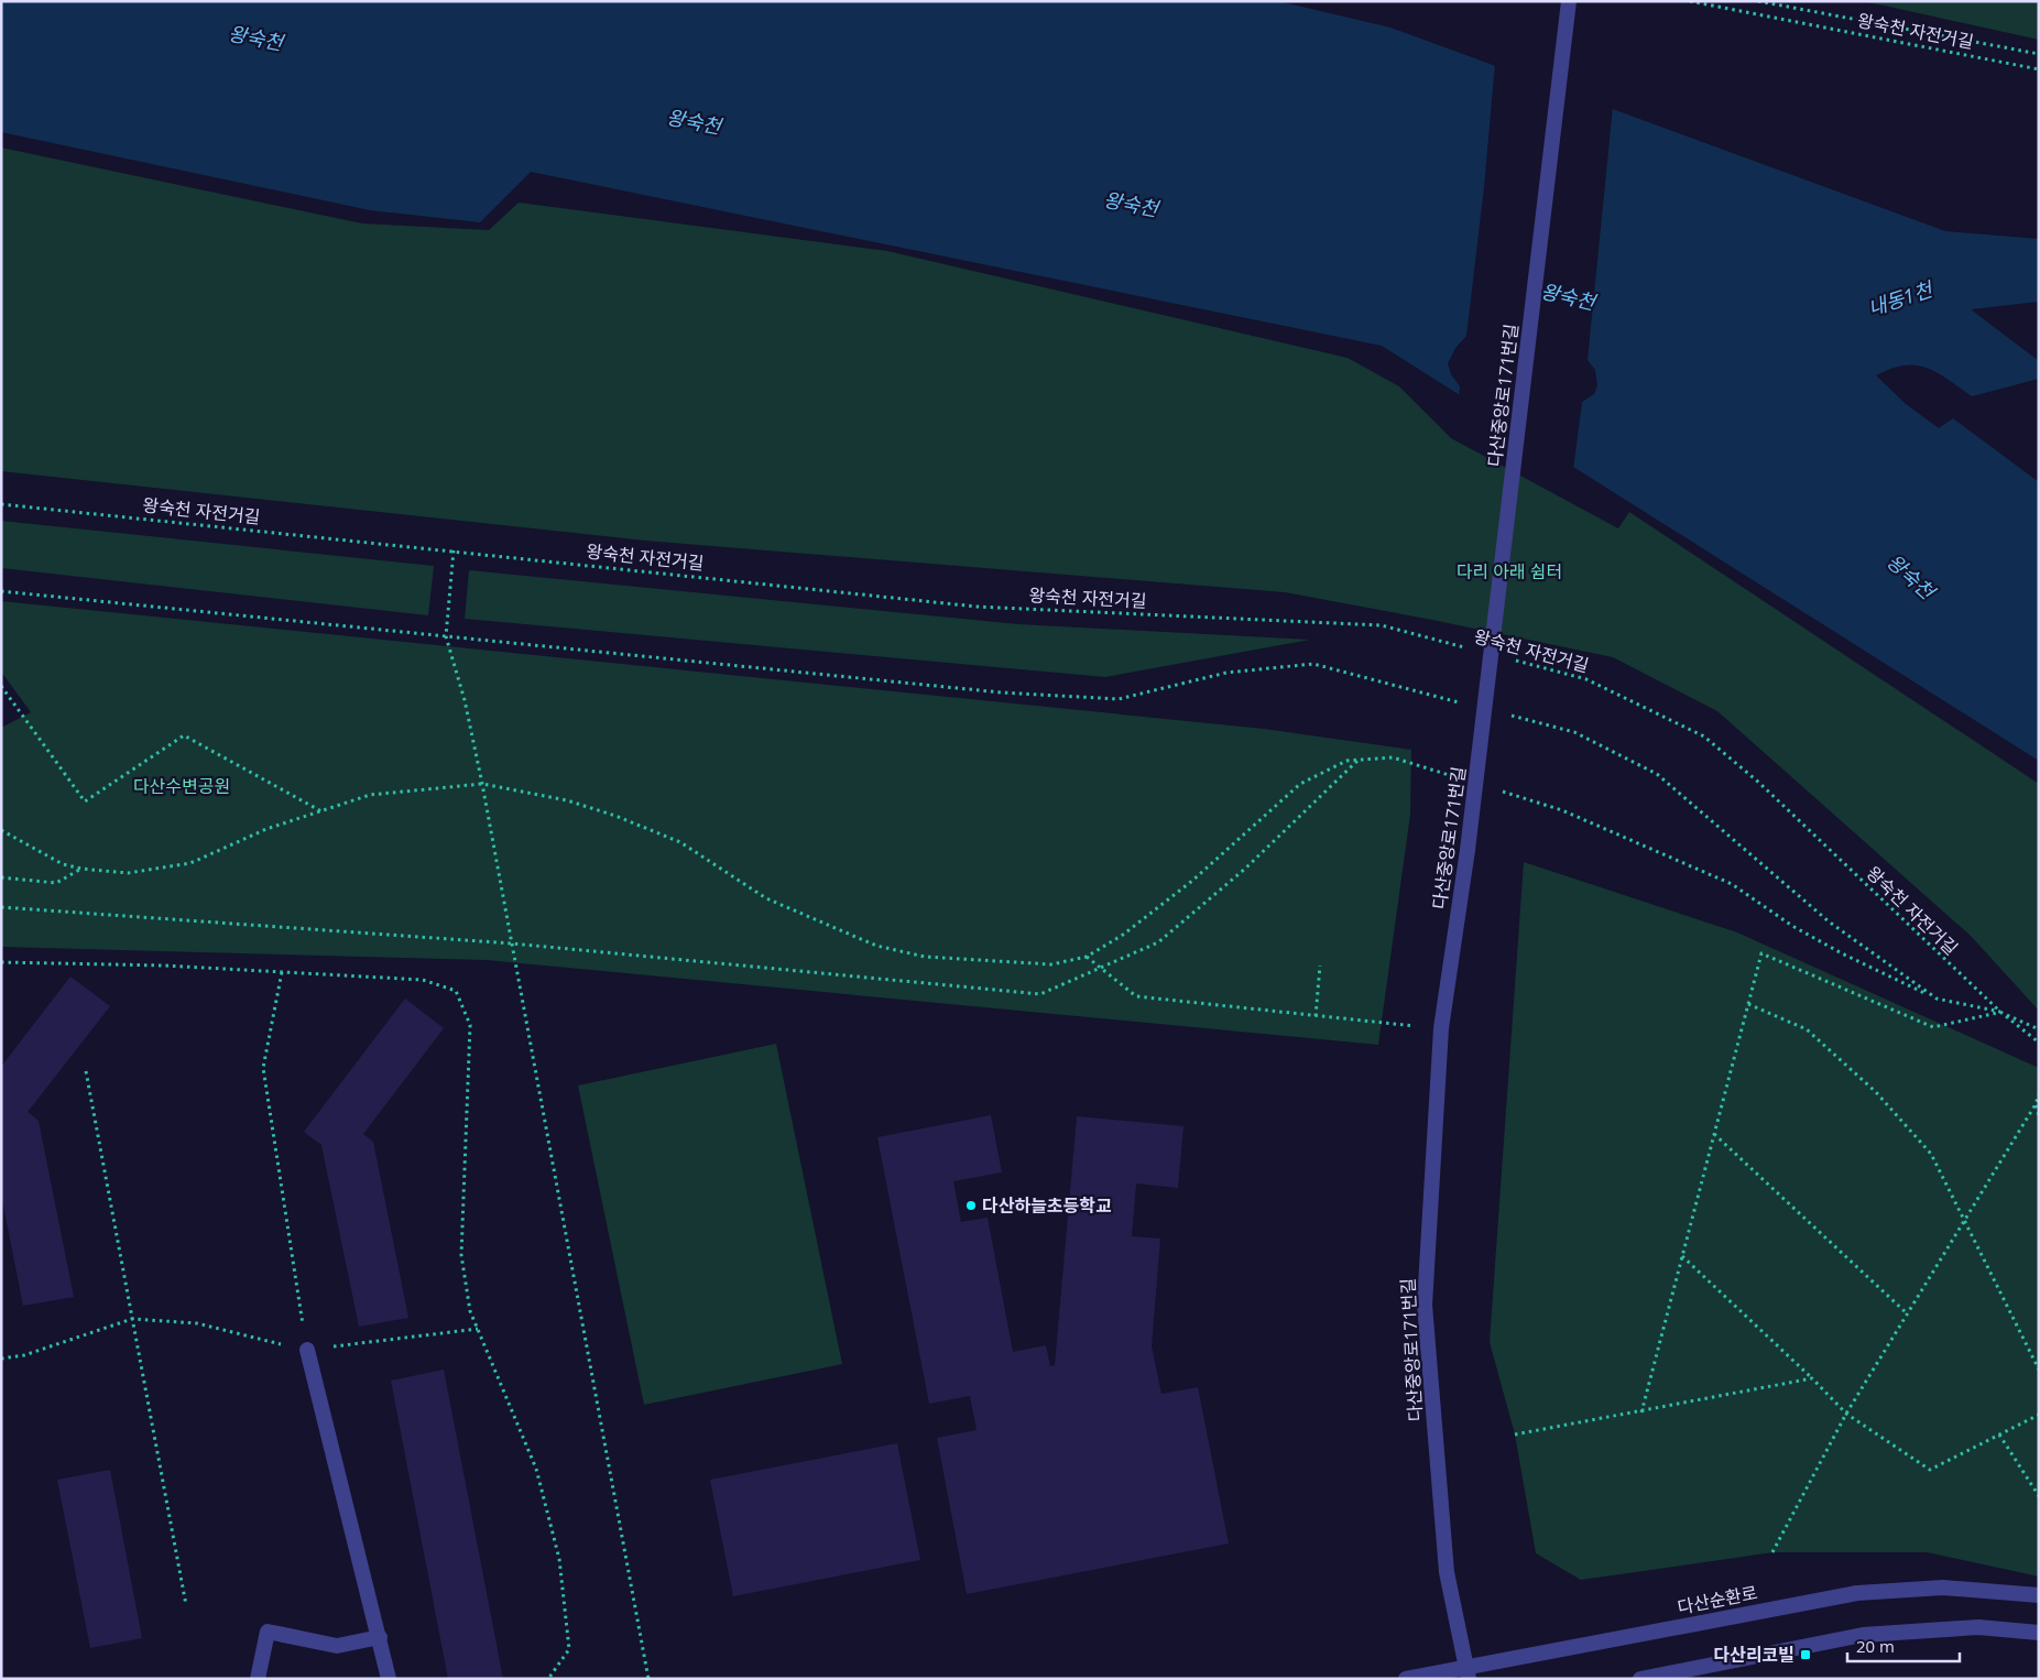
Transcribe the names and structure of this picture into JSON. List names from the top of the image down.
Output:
{
  "streets": {
    "street": ["다산중앙로171번길", "다산순환로"],
    "path": ["왕숙천 자전거길"]
  },
  "crossings": [
    ["다산중앙로171번길", "다산순환로"]
  ],
  "water": ["왕숙천", "내동1천"],
  "parks": ["다리 아래 쉼터", "다산수변공원"],
  "places": {
    "other": ["다산하늘초등학교"],
    "transit": ["다산리코빌"]
  },
  "scale_bar": "20 m"
}
